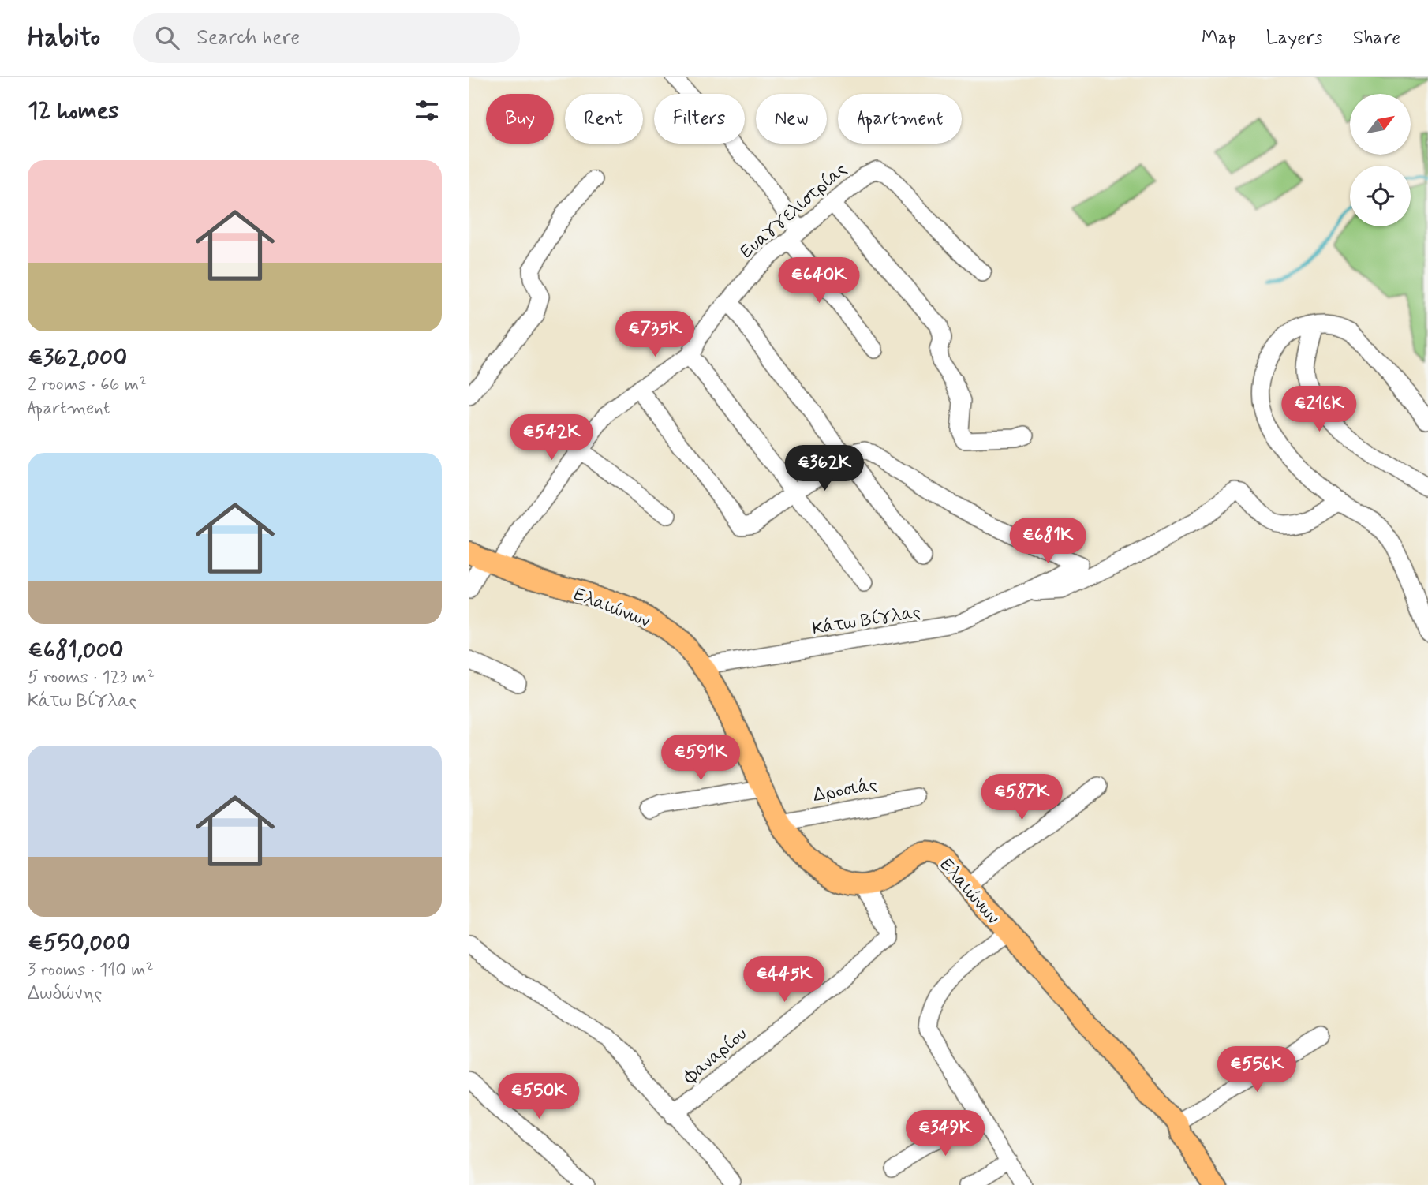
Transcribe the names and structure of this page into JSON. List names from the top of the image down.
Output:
{
  "streets": {
    "main road": ["Ελαιώνων"],
    "street": [
      "Ευαγγελιστρίας",
      "Κάτω Βίγλας",
      "Δροσιάς",
      "Φαναρίου"
    ]
  },
  "crossings": [
    ["Ελαιώνων", "Κάτω Βίγλας"],
    ["Ελαιώνων", "Δροσιάς"],
    ["Ελαιώνων", "Φαναρίου"]
  ],
  "north": "top right",
  "page": {
    "header": "Habito",
    "search": "Search here",
    "nav": ["Map", "Layers", "Share"],
    "heading": "12 homes",
    "chip": [
      "Buy",
      "Rent",
      "Filters",
      "New",
      "Apartment"
    ],
    "list": [
      {
        "name": "€362,000",
        "note": "2 rooms · 66 m² · Apartment"
      },
      {
        "name": "€681,000",
        "note": "5 rooms · 123 m² · Κάτω Βίγλας"
      },
      {
        "name": "€550,000",
        "note": "3 rooms · 110 m² · Δωδώνης"
      }
    ],
    "price": [
      "€640K",
      "€735K",
      "€216K",
      "€542K",
      "€362K",
      "€681K",
      "€591K",
      "€587K",
      "€445K",
      "€556K",
      "€550K",
      "€349K"
    ]
  }
}
